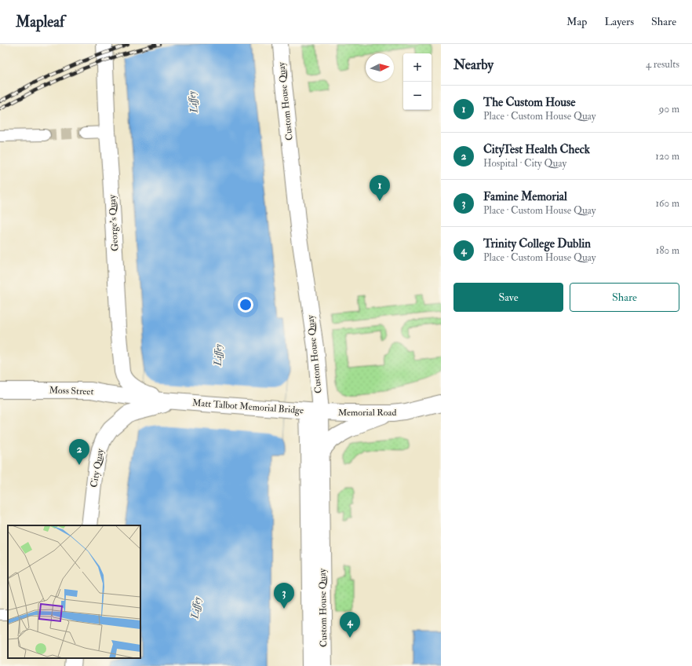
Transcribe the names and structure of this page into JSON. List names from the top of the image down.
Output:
{
  "streets": {
    "main road": [
      "Custom House Quay",
      "George's Quay",
      "Moss Street",
      "Matt Talbot Memorial Bridge",
      "Memorial Road",
      "City Quay"
    ]
  },
  "crossings": [
    ["Custom House Quay", "Matt Talbot Memorial Bridge"],
    ["Custom House Quay", "Memorial Road"],
    ["George's Quay", "Moss Street"],
    ["George's Quay", "Matt Talbot Memorial Bridge"],
    ["George's Quay", "City Quay"],
    ["Moss Street", "Matt Talbot Memorial Bridge"],
    ["Moss Street", "City Quay"],
    ["Matt Talbot Memorial Bridge", "Memorial Road"],
    ["Matt Talbot Memorial Bridge", "City Quay"]
  ],
  "water": ["Liffey"],
  "north": "right",
  "page": {
    "header": "Mapleaf",
    "nav": ["Map", "Layers", "Share"],
    "heading": ["Nearby", "4 results"],
    "map_buttons": ["+", "−"],
    "list": [
      {
        "mark": "1",
        "name": "The Custom House",
        "note": "Place · Custom House Quay",
        "value": "90 m"
      },
      {
        "mark": "2",
        "name": "CityTest Health Check",
        "note": "Hospital · City Quay",
        "value": "120 m"
      },
      {
        "mark": "3",
        "name": "Famine Memorial",
        "note": "Place · Custom House Quay",
        "value": "160 m"
      },
      {
        "mark": "4",
        "name": "Trinity College Dublin",
        "note": "Place · Custom House Quay",
        "value": "180 m"
      }
    ],
    "pins": [
      "1",
      "2",
      "3",
      "4"
    ],
    "buttons": ["Save", "Share"]
  }
}
